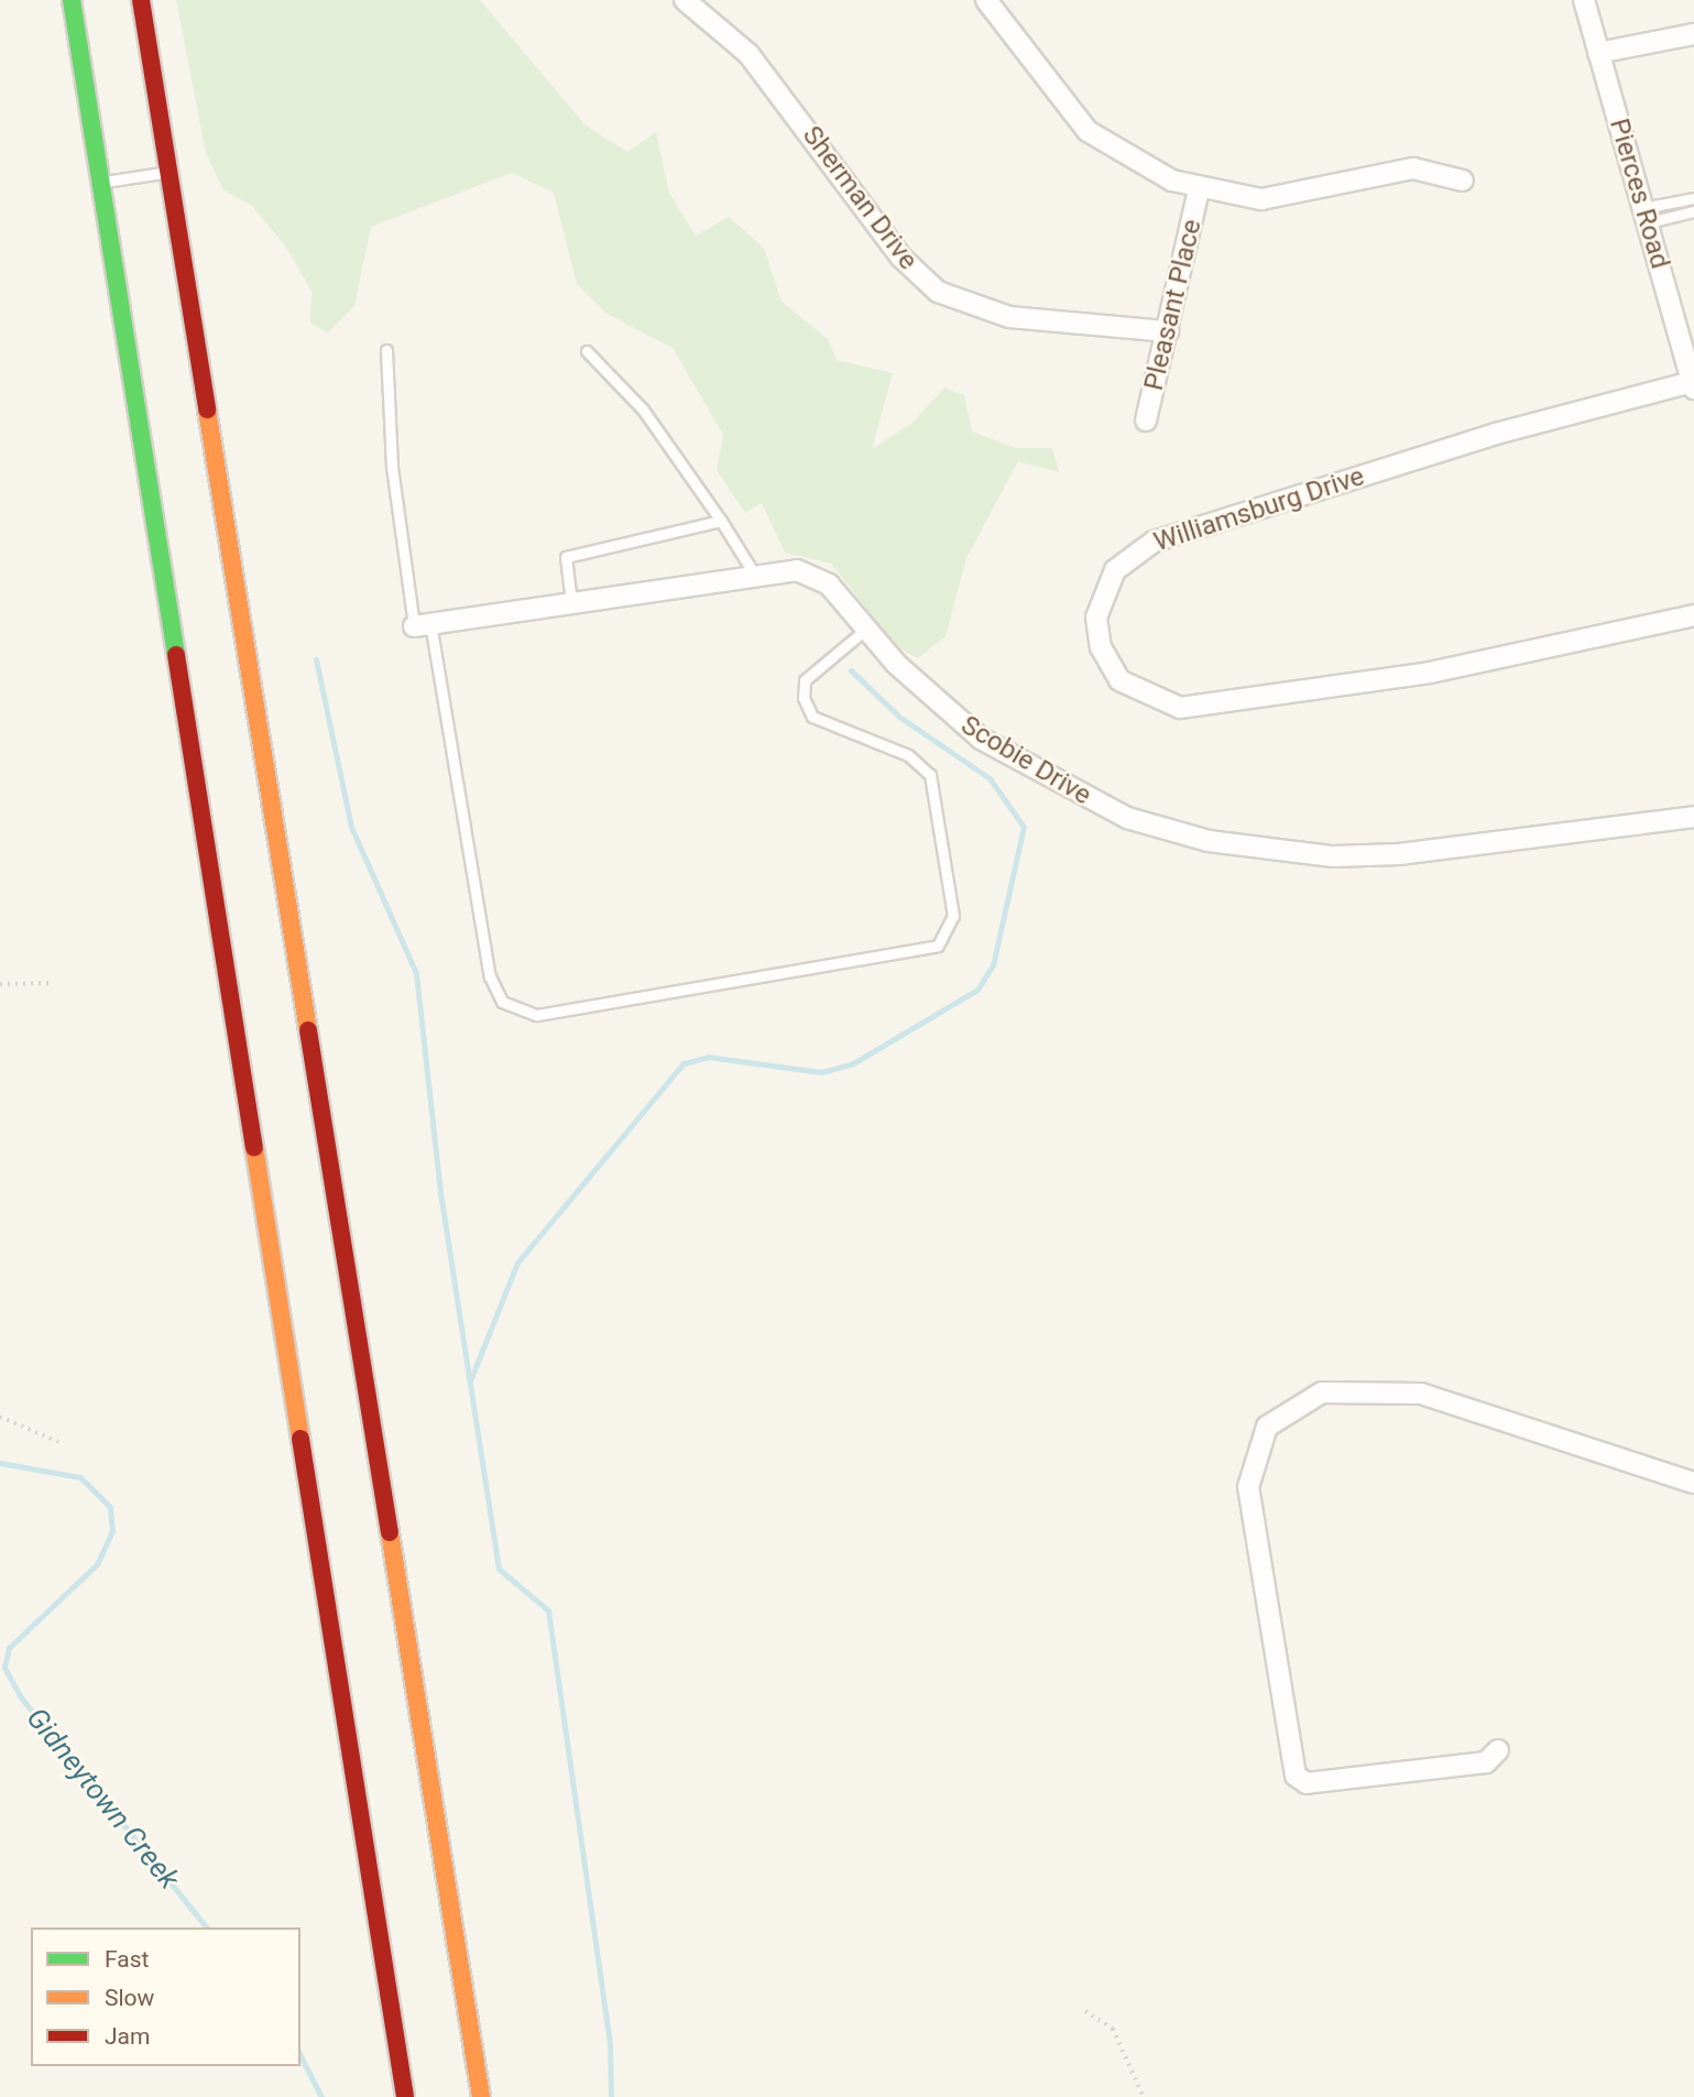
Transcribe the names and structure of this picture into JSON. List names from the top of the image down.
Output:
{
  "streets": {
    "street": [
      "Pierces Road",
      "Sherman Drive",
      "Pleasant Place",
      "Williamsburg Drive",
      "Scobie Drive"
    ]
  },
  "crossings": [
    ["Pierces Road", "Williamsburg Drive"],
    ["Sherman Drive", "Pleasant Place"]
  ],
  "water": ["Gidneytown Creek"],
  "legend": ["Fast", "Slow", "Jam"]
}
